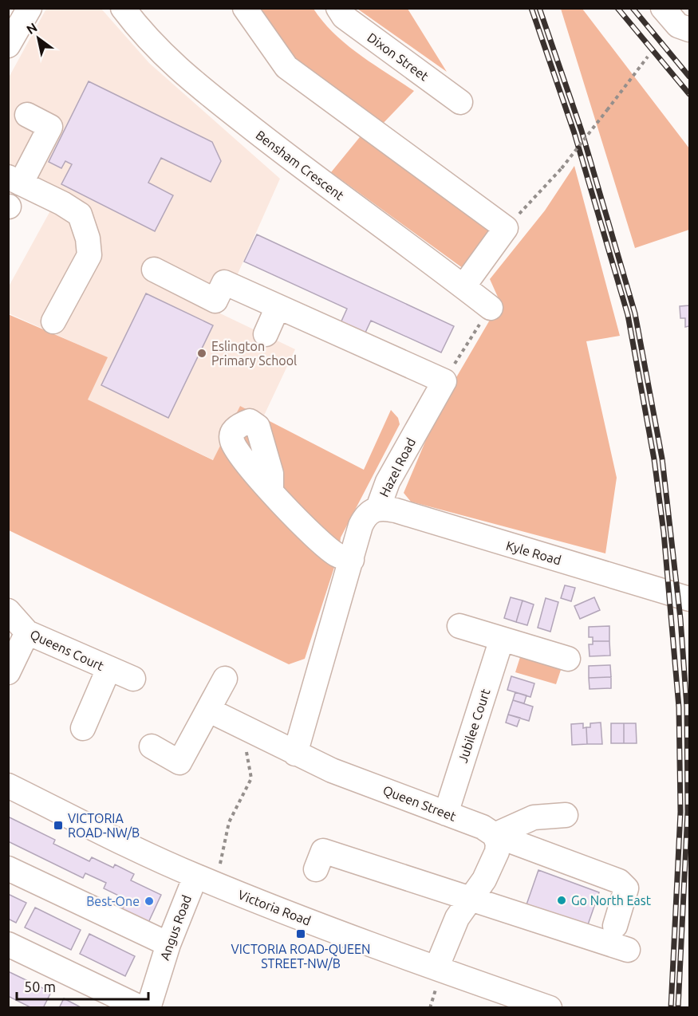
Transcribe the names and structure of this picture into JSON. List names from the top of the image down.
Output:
{
  "streets": {
    "street": [
      "Dixon Street",
      "Bensham Crescent",
      "Hazel Road",
      "Kyle Road",
      "Queens Court",
      "Jubilee Court",
      "Queen Street",
      "Victoria Road",
      "Angus Road"
    ]
  },
  "crossings": [
    ["Hazel Road", "Kyle Road"],
    ["Hazel Road", "Queen Street"],
    ["Jubilee Court", "Queen Street"],
    ["Victoria Road", "Angus Road"]
  ],
  "places": {
    "other": ["Eslington Primary School", "Go North East", "Best-One"],
    "transit": ["VICTORIA ROAD-NW/B", "VICTORIA ROAD-QUEEN STREET-NW/B"]
  },
  "scale_bar": "50 m",
  "north": "top left"
}
